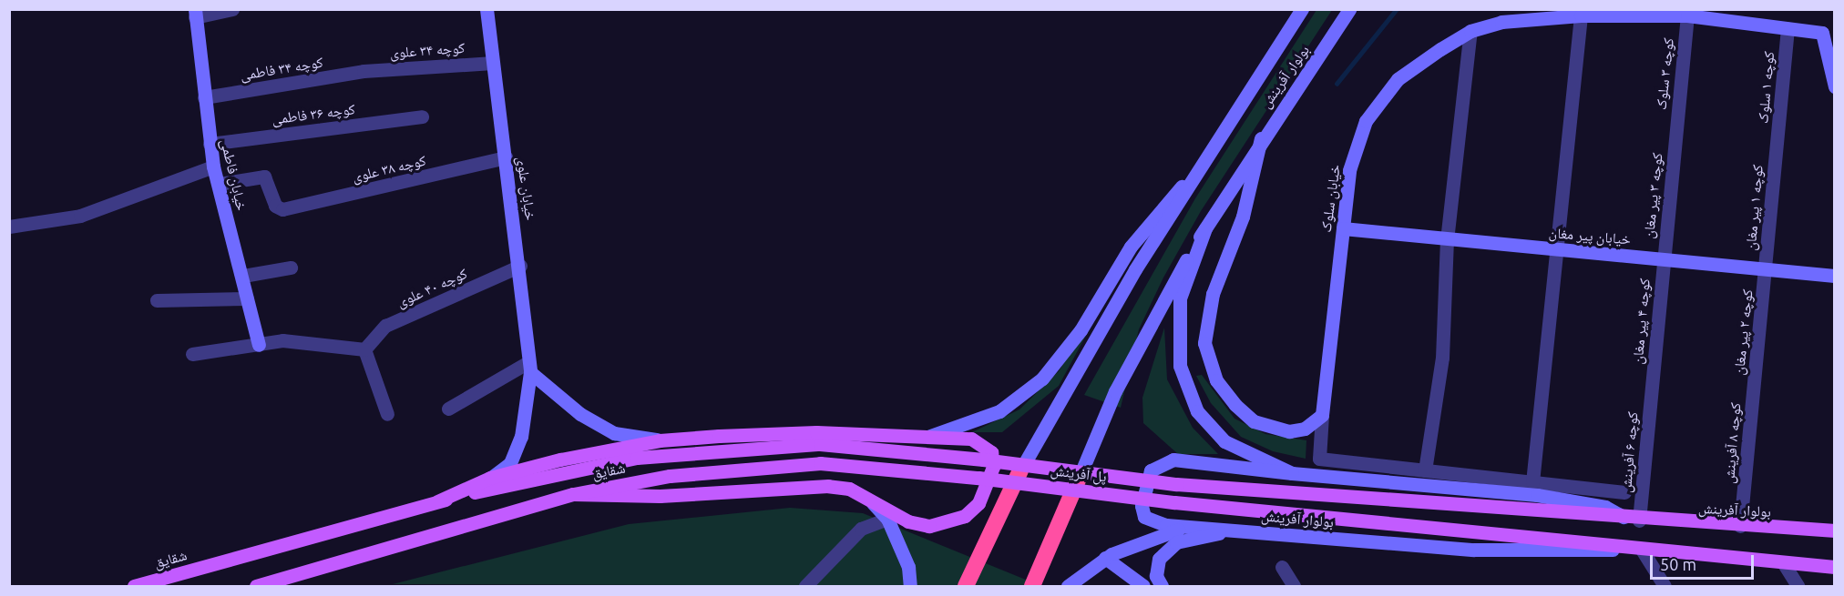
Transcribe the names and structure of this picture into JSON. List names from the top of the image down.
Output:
{
  "streets": {
    "main road": [
      "بولوار آفرینش",
      "خیابان فاطمی",
      "خیابان علوی",
      "خیابان سلوک",
      "خیابان پیر مغان",
      "شقایق",
      "پل آفرینش"
    ],
    "street": [
      "کوچه ۳۴ علوی",
      "کوچه ۳۴ فاطمی",
      "کوچه ۳ سلوک",
      "کوچه ۱ سلوک",
      "کوچه ۳۶ فاطمی",
      "کوچه ۳۸ علوی",
      "کوچه ۳ پیر مغان",
      "کوچه ۱ پیر مغان",
      "کوچه ۴۰ علوی",
      "کوچه ۴ پیر مغان",
      "کوچه ۲ پیر مغان",
      "کوچه ۸ آفرینش",
      "کوچه ۶ آفرینش"
    ]
  },
  "crossings": [
    ["کوچه ۳۴ علوی", "کوچه ۳۴ فاطمی"],
    ["کوچه ۳۴ علوی", "خیابان علوی"],
    ["کوچه ۳۴ فاطمی", "خیابان فاطمی"],
    ["کوچه ۳ سلوک", "کوچه ۳ پیر مغان"],
    ["کوچه ۳ سلوک", "خیابان سلوک"],
    ["بولوار آفرینش", "کوچه ۸ آفرینش"],
    ["بولوار آفرینش", "کوچه ۶ آفرینش"],
    ["بولوار آفرینش", "پل آفرینش"],
    ["کوچه ۱ سلوک", "خیابان سلوک"],
    ["کوچه ۱ سلوک", "کوچه ۱ پیر مغان"],
    ["کوچه ۳۶ فاطمی", "خیابان فاطمی"],
    ["کوچه ۳۸ علوی", "خیابان فاطمی"],
    ["کوچه ۳۸ علوی", "خیابان علوی"],
    ["خیابان علوی", "کوچه ۴۰ علوی"],
    ["خیابان علوی", "شقایق"],
    ["کوچه ۳ پیر مغان", "خیابان پیر مغان"],
    ["کوچه ۳ پیر مغان", "کوچه ۴ پیر مغان"],
    ["خیابان سلوک", "خیابان پیر مغان"],
    ["کوچه ۱ پیر مغان", "خیابان پیر مغان"],
    ["کوچه ۱ پیر مغان", "کوچه ۲ پیر مغان"],
    ["خیابان پیر مغان", "کوچه ۴ پیر مغان"],
    ["خیابان پیر مغان", "کوچه ۲ پیر مغان"],
    ["کوچه ۴ پیر مغان", "کوچه ۶ آفرینش"],
    ["کوچه ۲ پیر مغان", "کوچه ۸ آفرینش"],
    ["شقایق", "پل آفرینش"]
  ],
  "scale_bar": "50 m"
}
